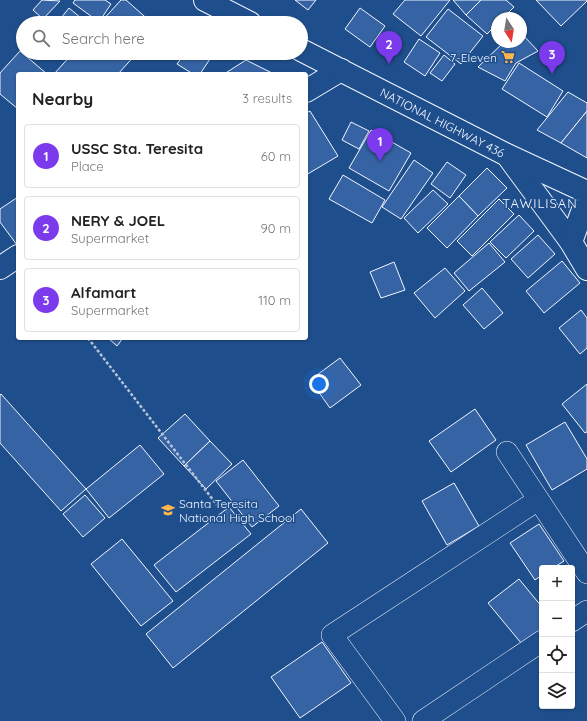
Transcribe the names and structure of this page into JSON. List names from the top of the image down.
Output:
{
  "streets": {
    "main road": ["NATIONAL HIGHWAY 436"]
  },
  "districts": ["TAWILISAN"],
  "places": {
    "supermarket": ["7-Eleven"],
    "school or university": ["Santa Teresita National High School"]
  },
  "north": "bottom",
  "page": {
    "search": "Search here",
    "pins": ["2", "3", "1"],
    "heading": ["Nearby", "3 results"],
    "list": [
      {
        "mark": "1",
        "name": "USSC Sta. Teresita",
        "note": "Place",
        "value": "60 m"
      },
      {
        "mark": "2",
        "name": "NERY & JOEL",
        "note": "Supermarket",
        "value": "90 m"
      },
      {
        "mark": "3",
        "name": "Alfamart",
        "note": "Supermarket",
        "value": "110 m"
      }
    ],
    "map_buttons": ["+", "−"]
  }
}
